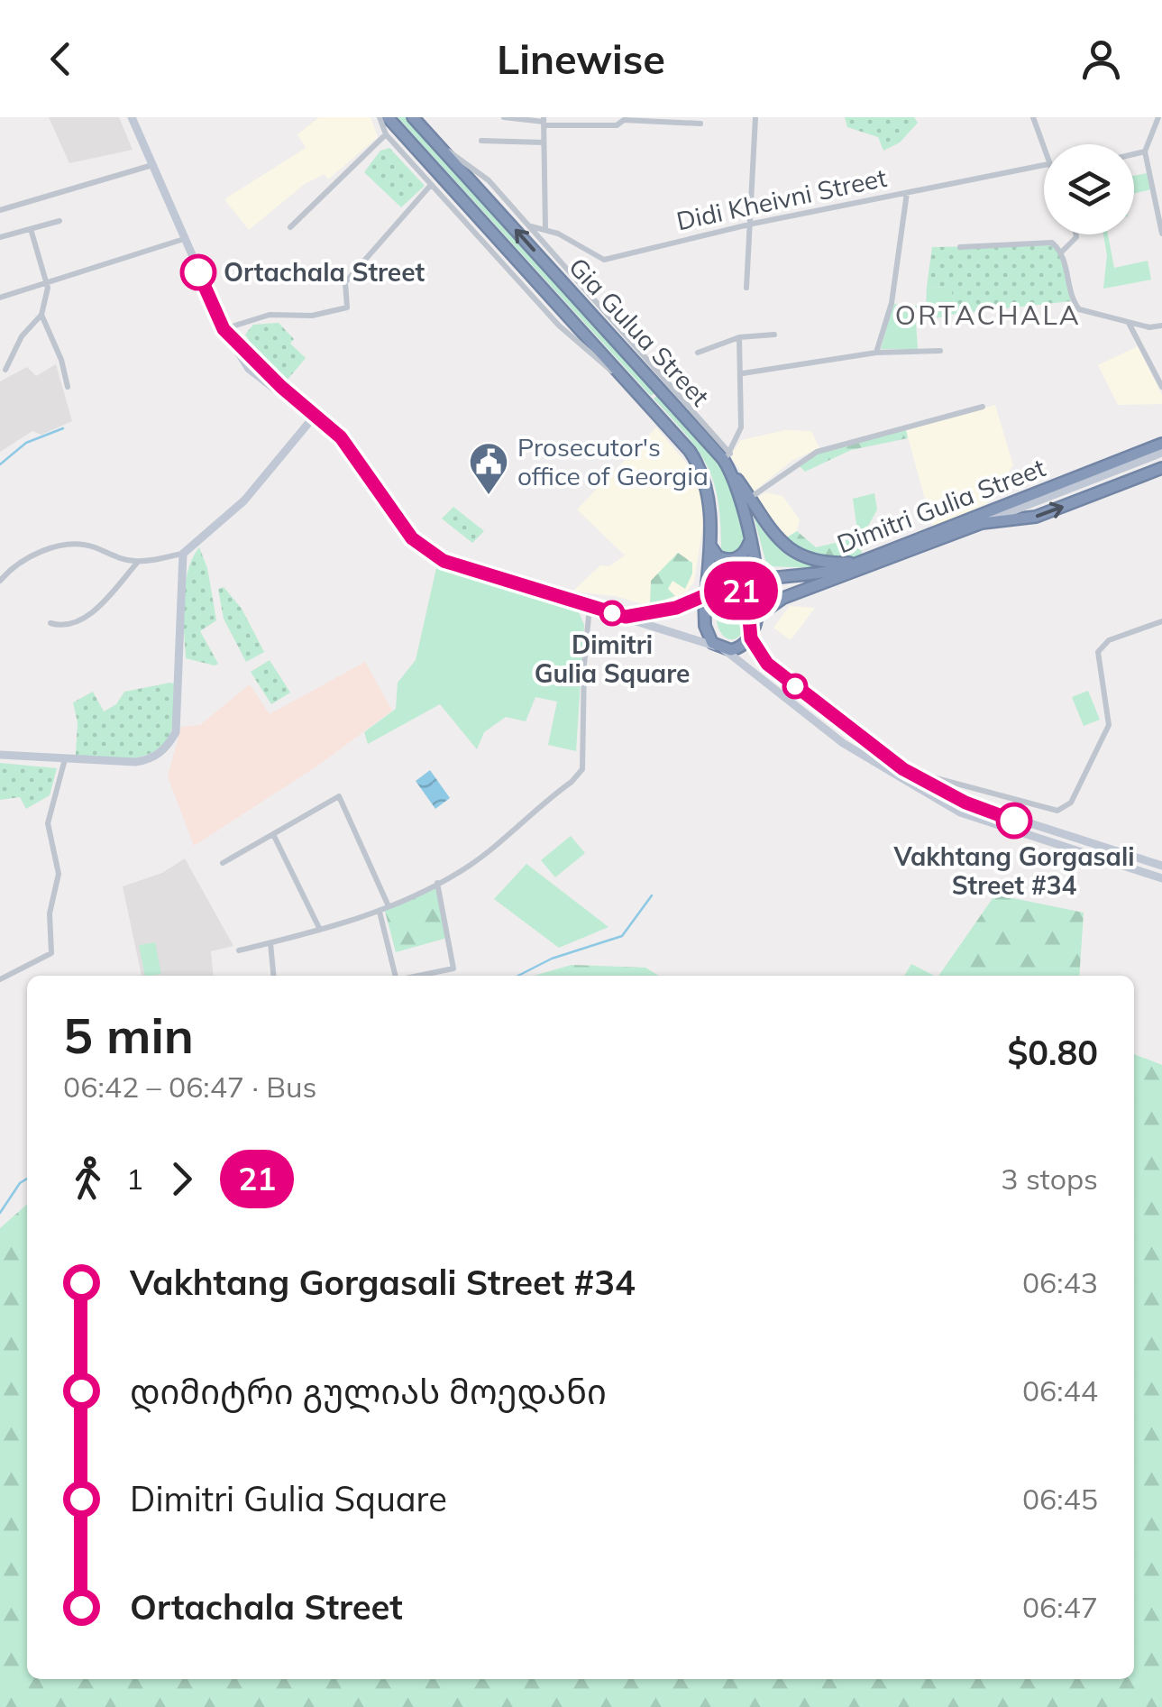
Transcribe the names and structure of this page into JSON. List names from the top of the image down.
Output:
{
  "streets": {
    "highway": ["Gia Gulua Street", "Dimitri Gulia Street"],
    "street": ["Didi Kheivni Street"]
  },
  "crossings": [
    ["Didi Kheivni Street", "Gia Gulua Street"],
    ["Gia Gulua Street", "Dimitri Gulia Street"]
  ],
  "districts": ["ORTACHALA"],
  "places": {
    "other": ["Ortachala Street", "Dimitri Gulia Square", "Vakhtang Gorgasali Street #34"],
    "public building": ["Prosecutor's office of Georgia"]
  },
  "lines": ["bus line 21"],
  "page": {
    "header": "Linewise",
    "on_map": "21",
    "heading": ["5 min", "06:42 – 06:47 · Bus", "$0.80"],
    "legs": ["1", "21", "3 stops"],
    "list": [
      {
        "name": "Vakhtang Gorgasali Street #34",
        "value": "06:43"
      },
      {
        "name": "დიმიტრი გულიას მოედანი",
        "value": "06:44"
      },
      {
        "name": "Dimitri Gulia Square",
        "value": "06:45"
      },
      {
        "name": "Ortachala Street",
        "value": "06:47"
      }
    ]
  }
}
